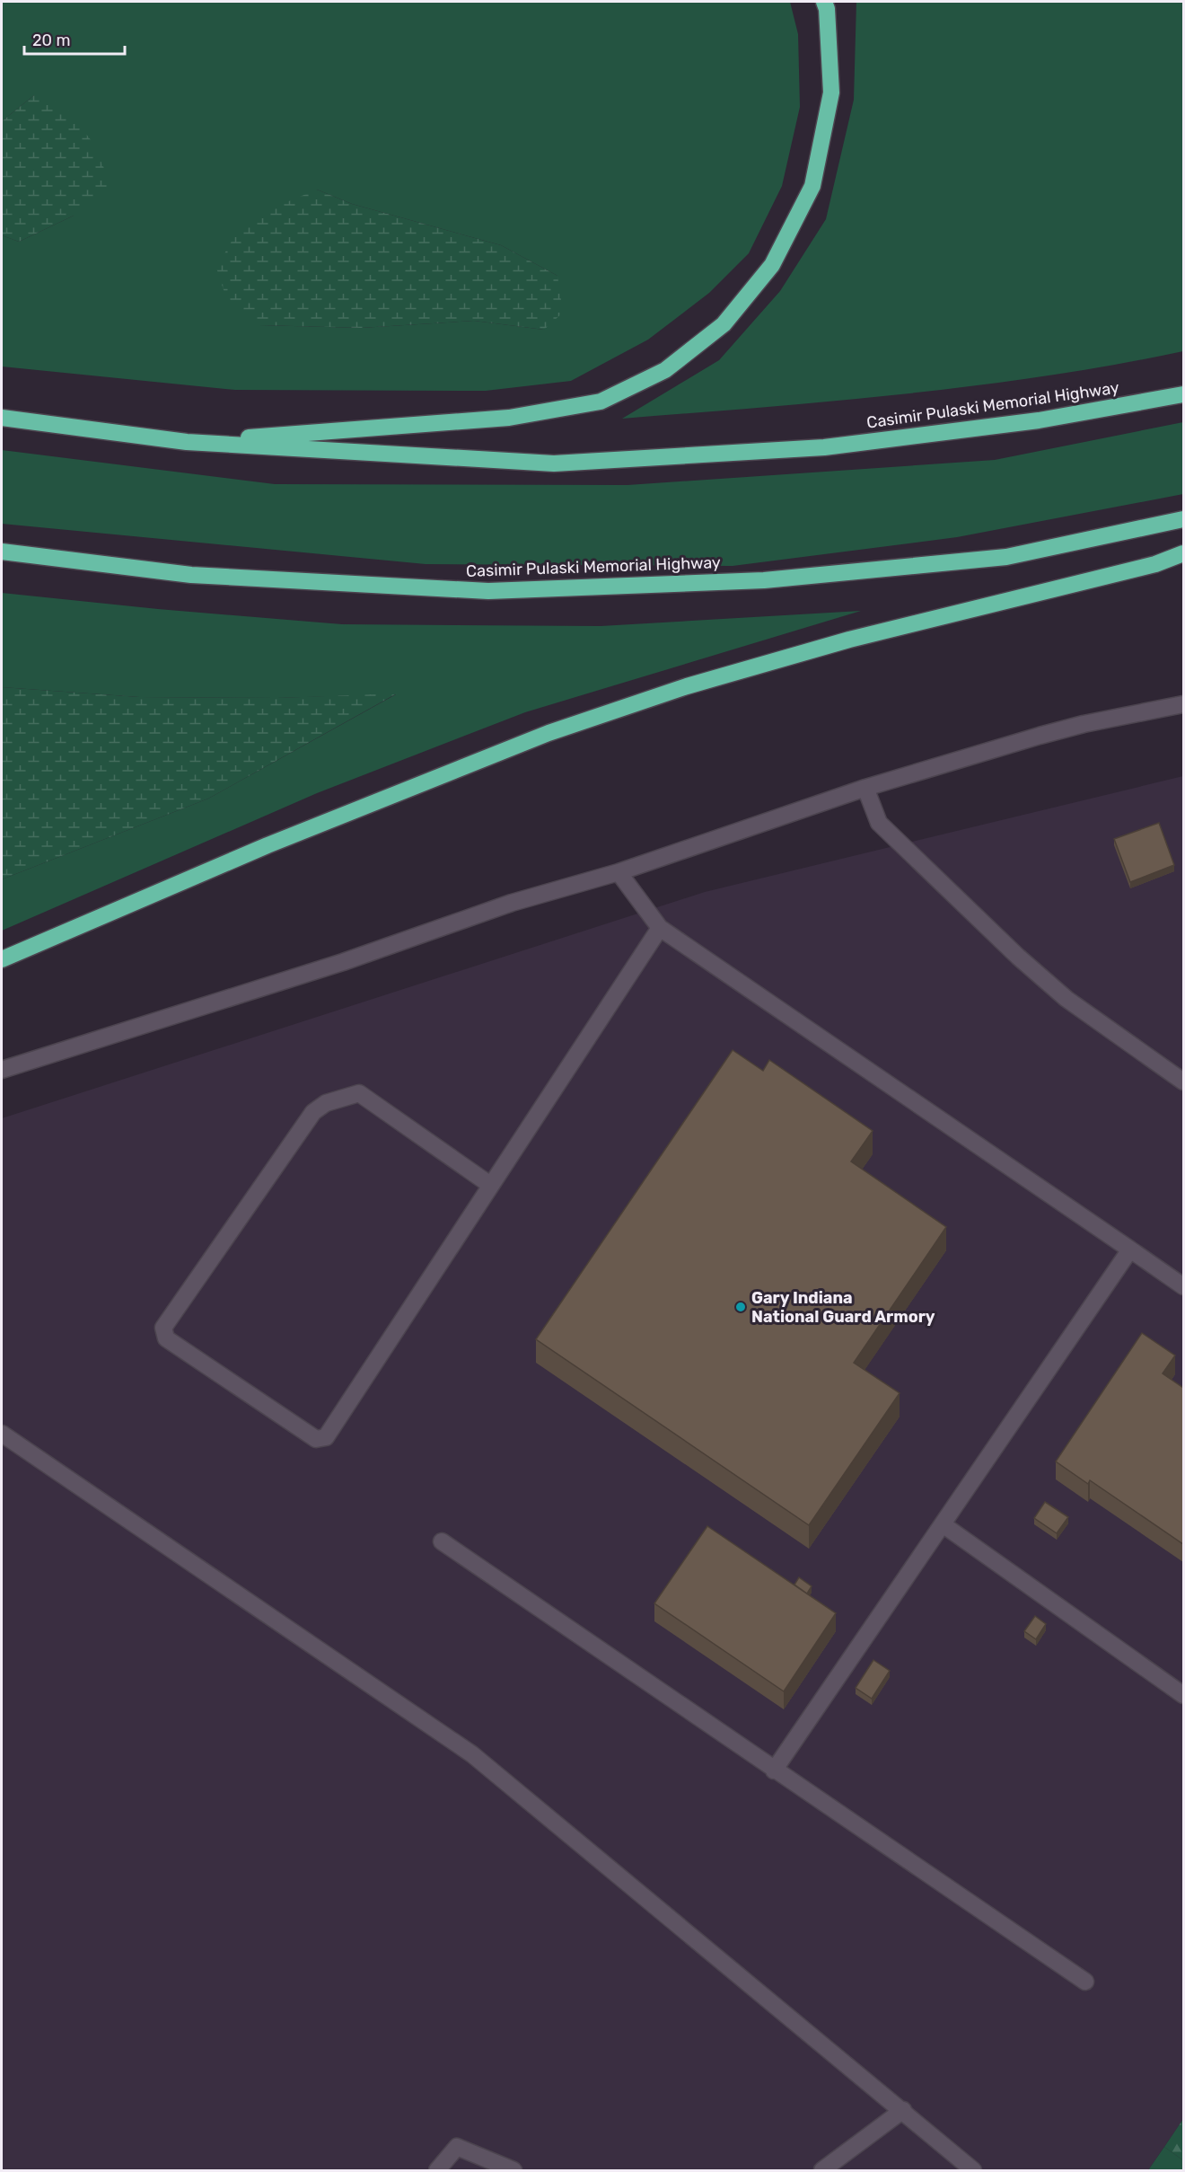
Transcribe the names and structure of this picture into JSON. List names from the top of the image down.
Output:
{
  "streets": {
    "highway": ["Casimir Pulaski Memorial Highway"]
  },
  "places": ["Gary Indiana National Guard Armory"],
  "scale_bar": "20 m"
}
